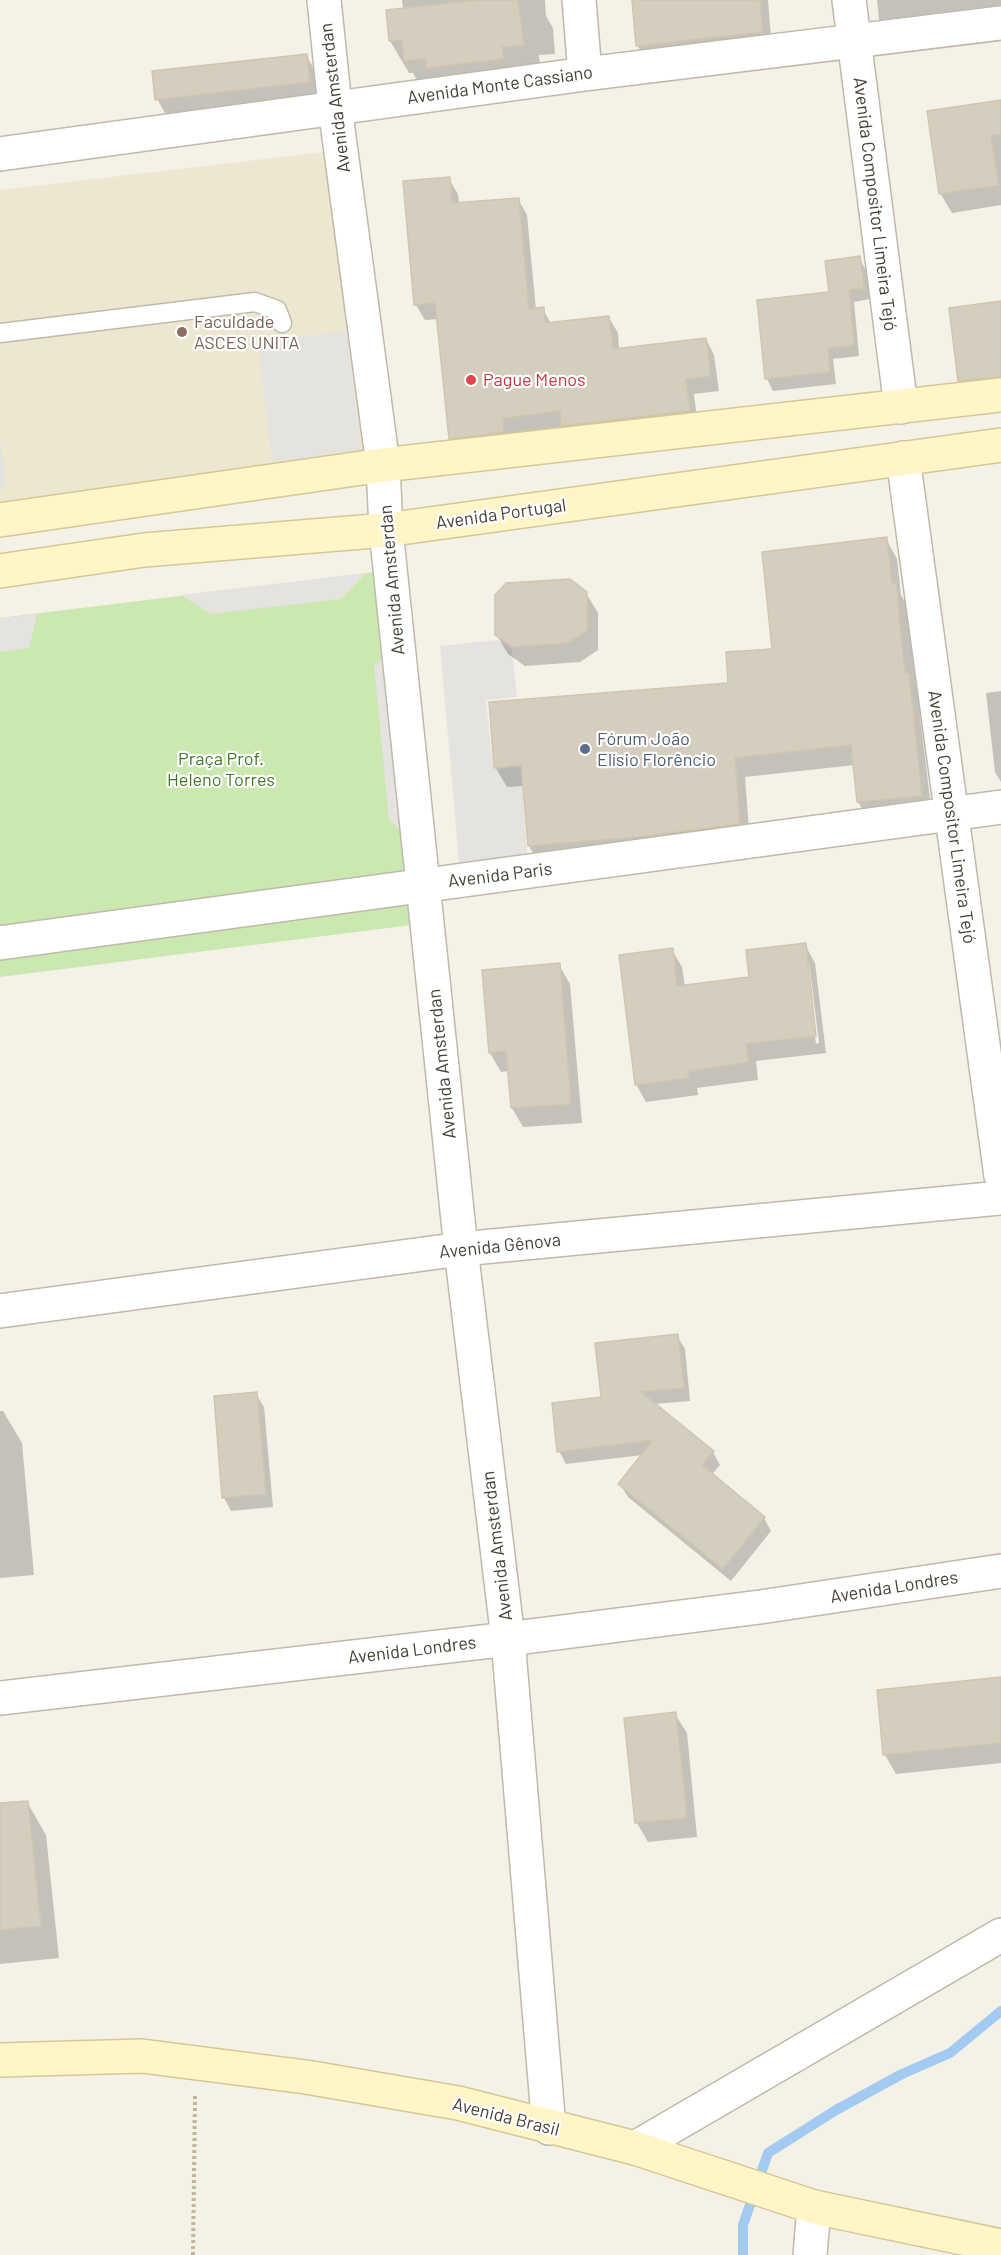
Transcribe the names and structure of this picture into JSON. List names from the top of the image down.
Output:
{
  "streets": {
    "street": [
      "Avenida Monte Cassiano",
      "Avenida Amsterdan",
      "Avenida Compositor Limeira Tejó",
      "Avenida Portugal",
      "Avenida Paris",
      "Avenida Gênova",
      "Avenida Londres",
      "Avenida Brasil"
    ]
  },
  "crossings": [
    ["Avenida Monte Cassiano", "Avenida Amsterdan"],
    ["Avenida Monte Cassiano", "Avenida Compositor Limeira Tejó"],
    ["Avenida Amsterdan", "Avenida Portugal"],
    ["Avenida Amsterdan", "Avenida Paris"],
    ["Avenida Amsterdan", "Avenida Gênova"],
    ["Avenida Amsterdan", "Avenida Londres"],
    ["Avenida Amsterdan", "Avenida Brasil"],
    ["Avenida Compositor Limeira Tejó", "Avenida Portugal"],
    ["Avenida Compositor Limeira Tejó", "Avenida Paris"]
  ],
  "parks": ["Praça Prof. Heleno Torres"],
  "places": ["Faculdade ASCES UNITA", "Pague Menos", "Fórum João Elísio Florêncio"]
}
